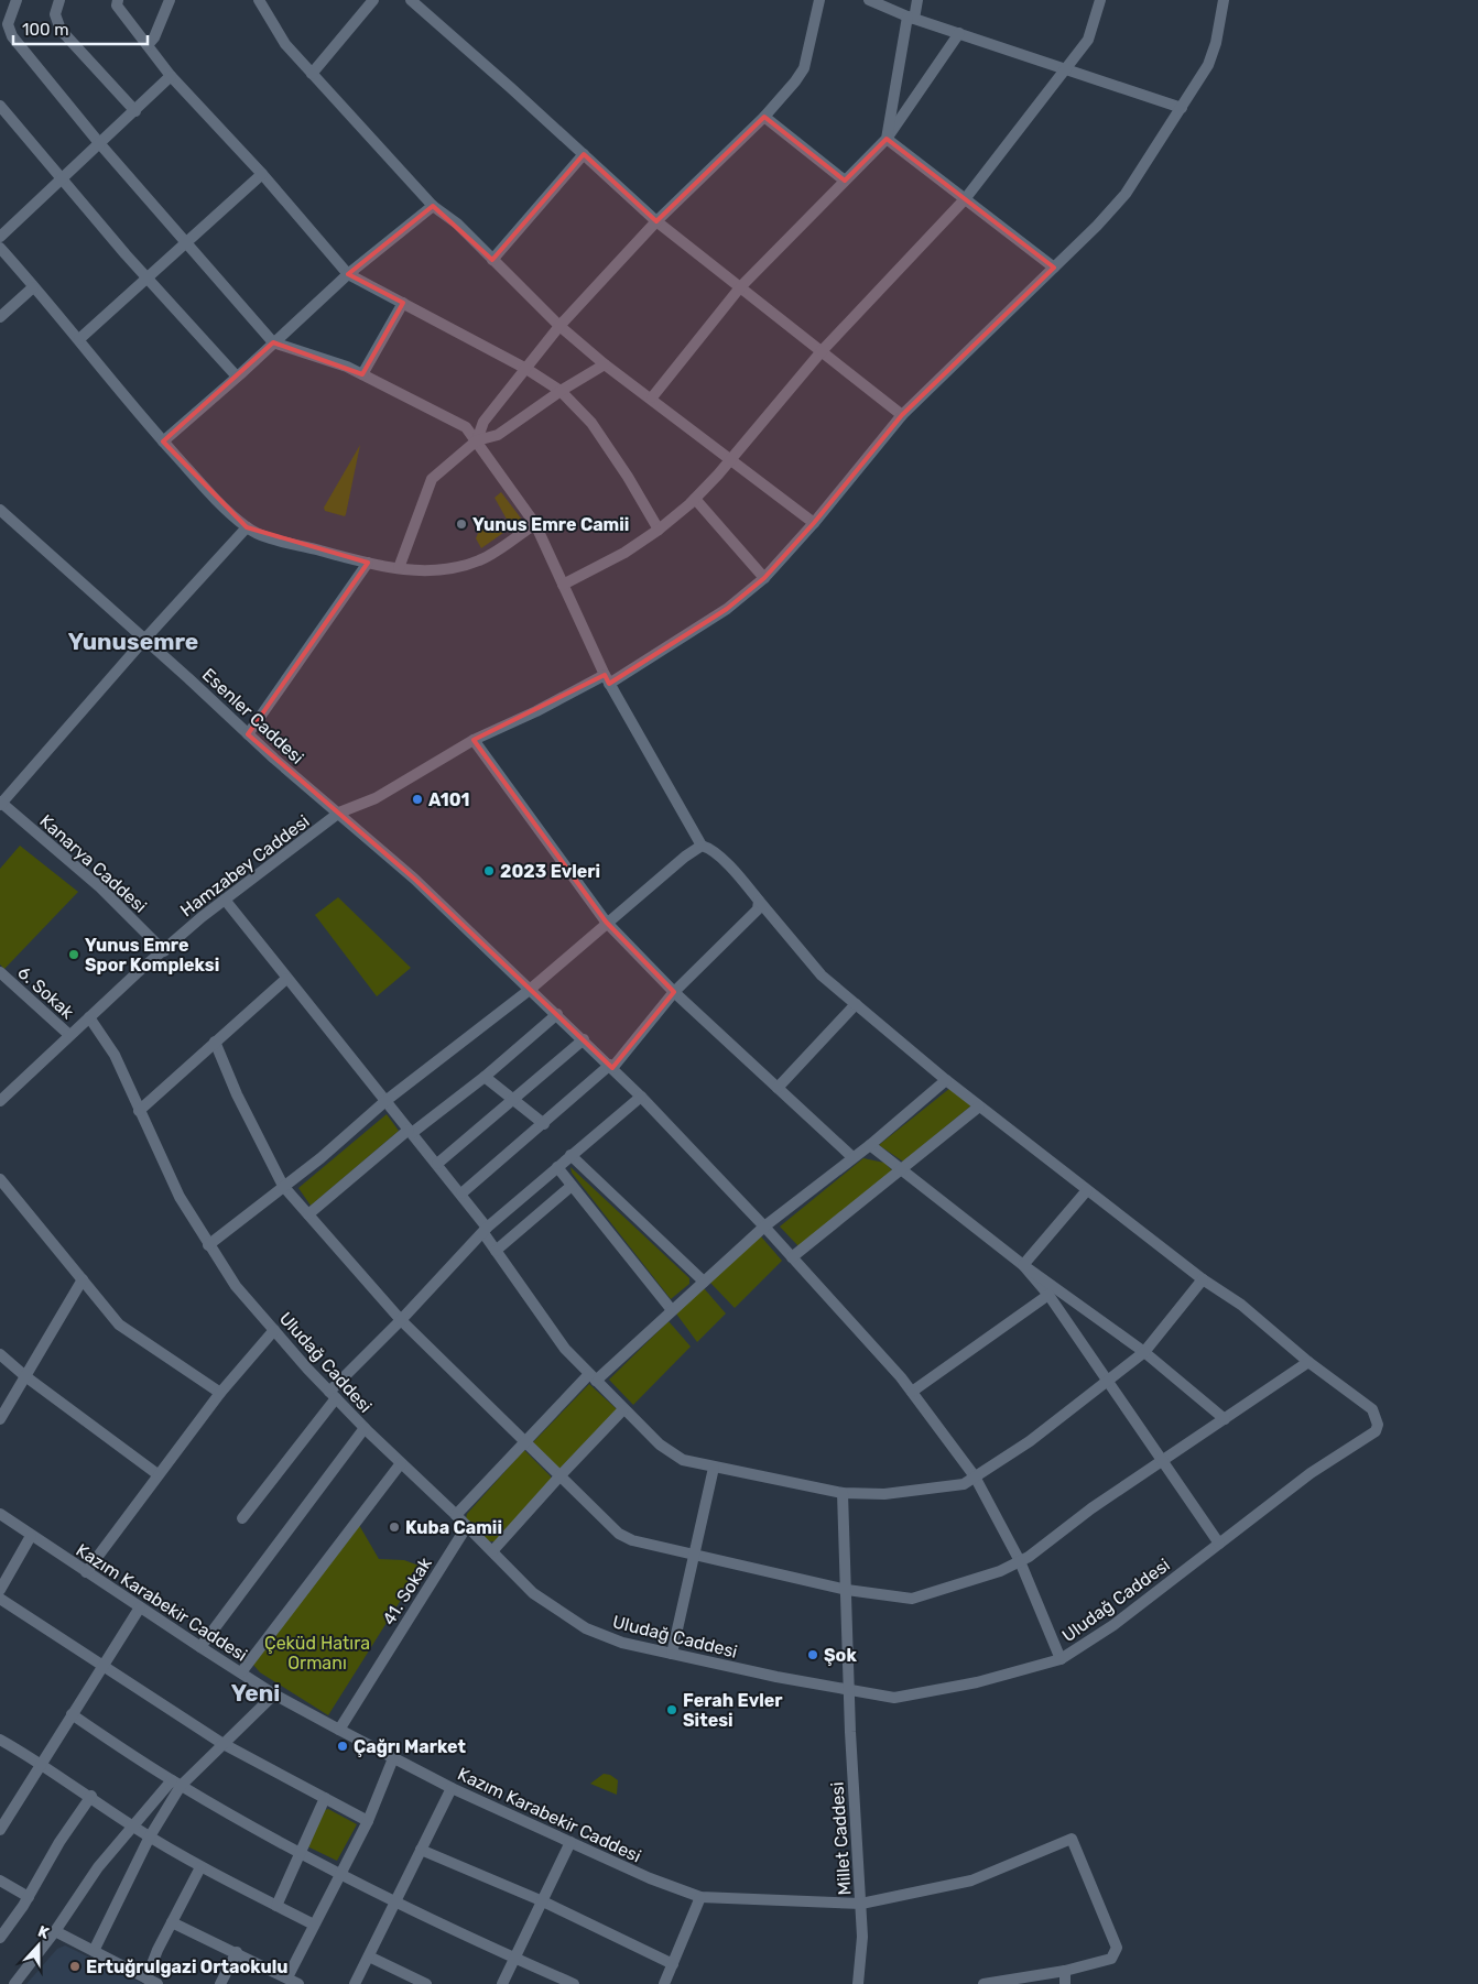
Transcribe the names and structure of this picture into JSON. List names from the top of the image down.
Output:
{
  "streets": {
    "street": [
      "Esenler Caddesi",
      "Kanarya Caddesi",
      "Hamzabey Caddesi",
      "6. Sokak",
      "Uludağ Caddesi",
      "41. Sokak",
      "Kazım Karabekir Caddesi",
      "Millet Caddesi"
    ]
  },
  "crossings": [
    ["Esenler Caddesi", "Hamzabey Caddesi"],
    ["Esenler Caddesi", "Uludağ Caddesi"],
    ["Kanarya Caddesi", "Hamzabey Caddesi"],
    ["Hamzabey Caddesi", "6. Sokak"],
    ["Hamzabey Caddesi", "Uludağ Caddesi"],
    ["Uludağ Caddesi", "41. Sokak"],
    ["Uludağ Caddesi", "Millet Caddesi"],
    ["41. Sokak", "Kazım Karabekir Caddesi"],
    ["Kazım Karabekir Caddesi", "Millet Caddesi"]
  ],
  "districts": ["Yunusemre", "Yeni"],
  "parks": ["Çeküd Hatıra Ormanı"],
  "places": [
    "Yunus Emre Camii",
    "A101",
    "2023 Evleri",
    "Yunus Emre Spor Kompleksi",
    "Kuba Camii",
    "Şok",
    "Ferah Evler Sitesi",
    "Çağrı Market",
    "Ertuğrulgazi Ortaokulu"
  ],
  "scale_bar": "100 m",
  "north": "top"
}
